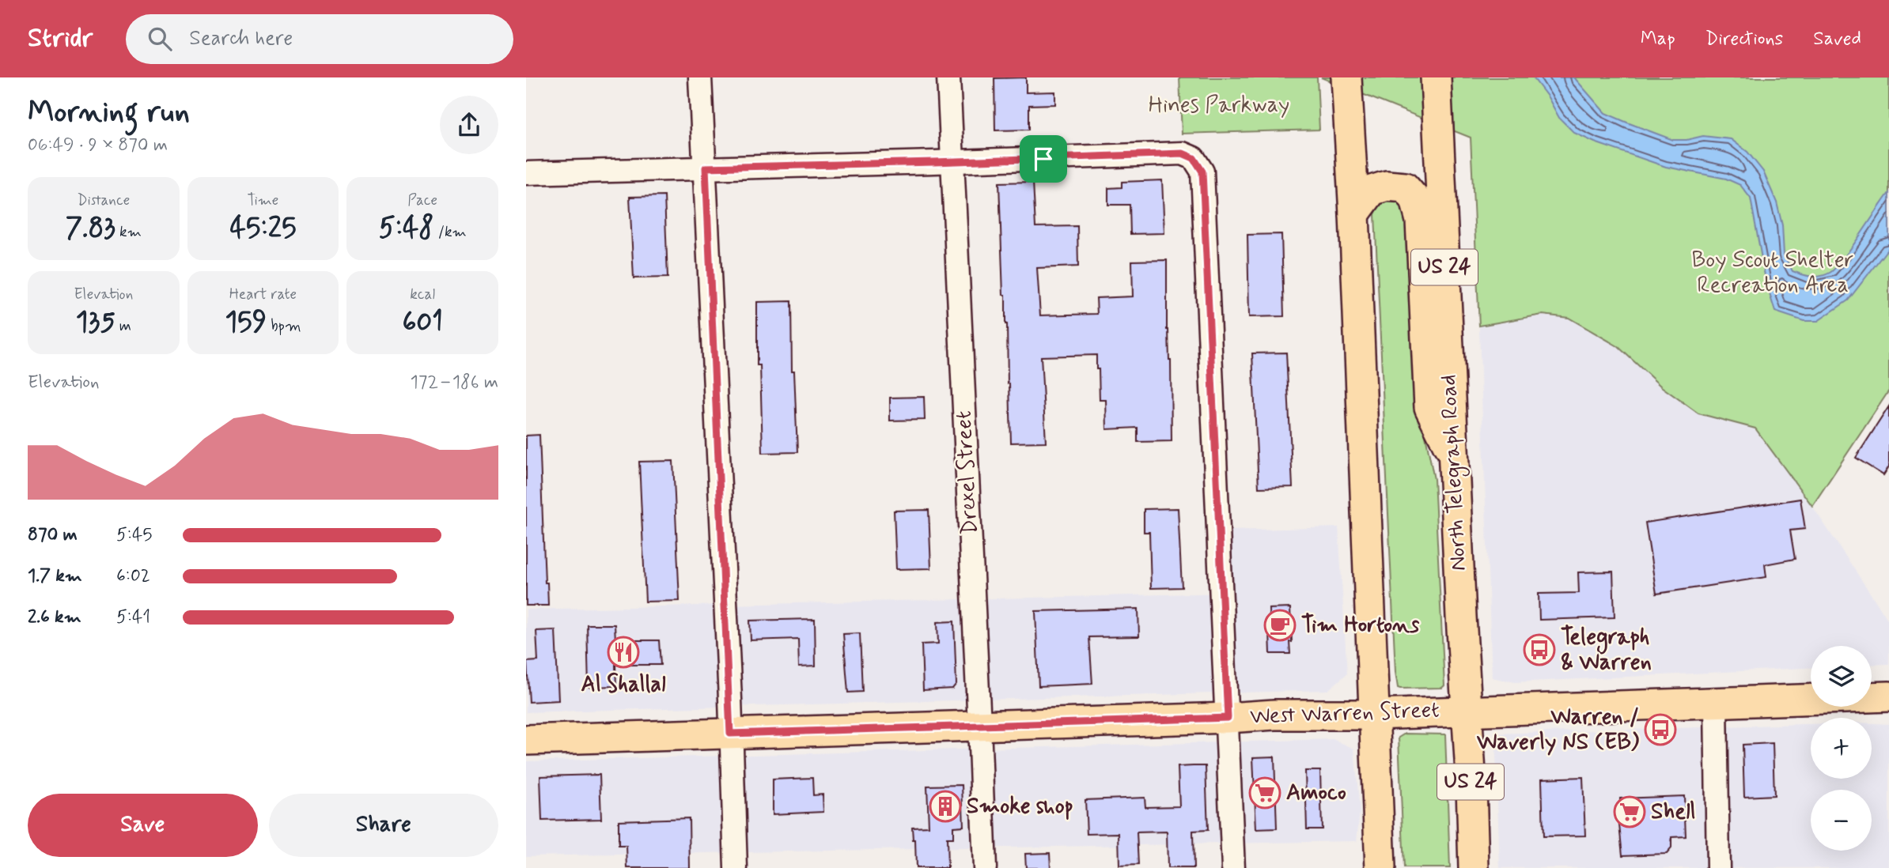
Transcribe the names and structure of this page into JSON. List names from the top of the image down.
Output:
{
  "streets": {
    "main road": ["US 24", "North Telegraph Road", "West Warren Street"],
    "street": ["Drexel Street"]
  },
  "crossings": [
    ["Drexel Street", "West Warren Street"],
    ["North Telegraph Road", "West Warren Street"]
  ],
  "parks": ["Hines Parkway", "Boy Scout Shelter Recreation Area"],
  "places": {
    "cafe": ["Tim Hortons"],
    "bus stop": ["Telegraph & Warren", "Warren / Waverly NS (EB)"],
    "restaurant": ["Al Shallal"],
    "supermarket": ["Amoco", "Shell"],
    "building": ["Smoke shop"]
  },
  "page": {
    "header": "Stridr",
    "search": "Search here",
    "nav": ["Map", "Directions", "Saved"],
    "heading": ["Morning run", "06:49 · 9 × 870 m"],
    "stats": [
      ["Distance", "7.83 km"],
      ["Time", "45:25"],
      ["Pace", "5:48 /km"],
      ["Elevation", "135 m"],
      ["Heart rate", "159 bpm"],
      ["kcal", "601"]
    ],
    "chart": ["Elevation", "172–186 m"],
    "list": [
      {
        "name": "870 m",
        "note": "5:45"
      },
      {
        "name": "1.7 km",
        "note": "6:02"
      },
      {
        "name": "2.6 km",
        "note": "5:41"
      }
    ],
    "map_buttons": ["+", "−"],
    "buttons": ["Save", "Share"]
  }
}
